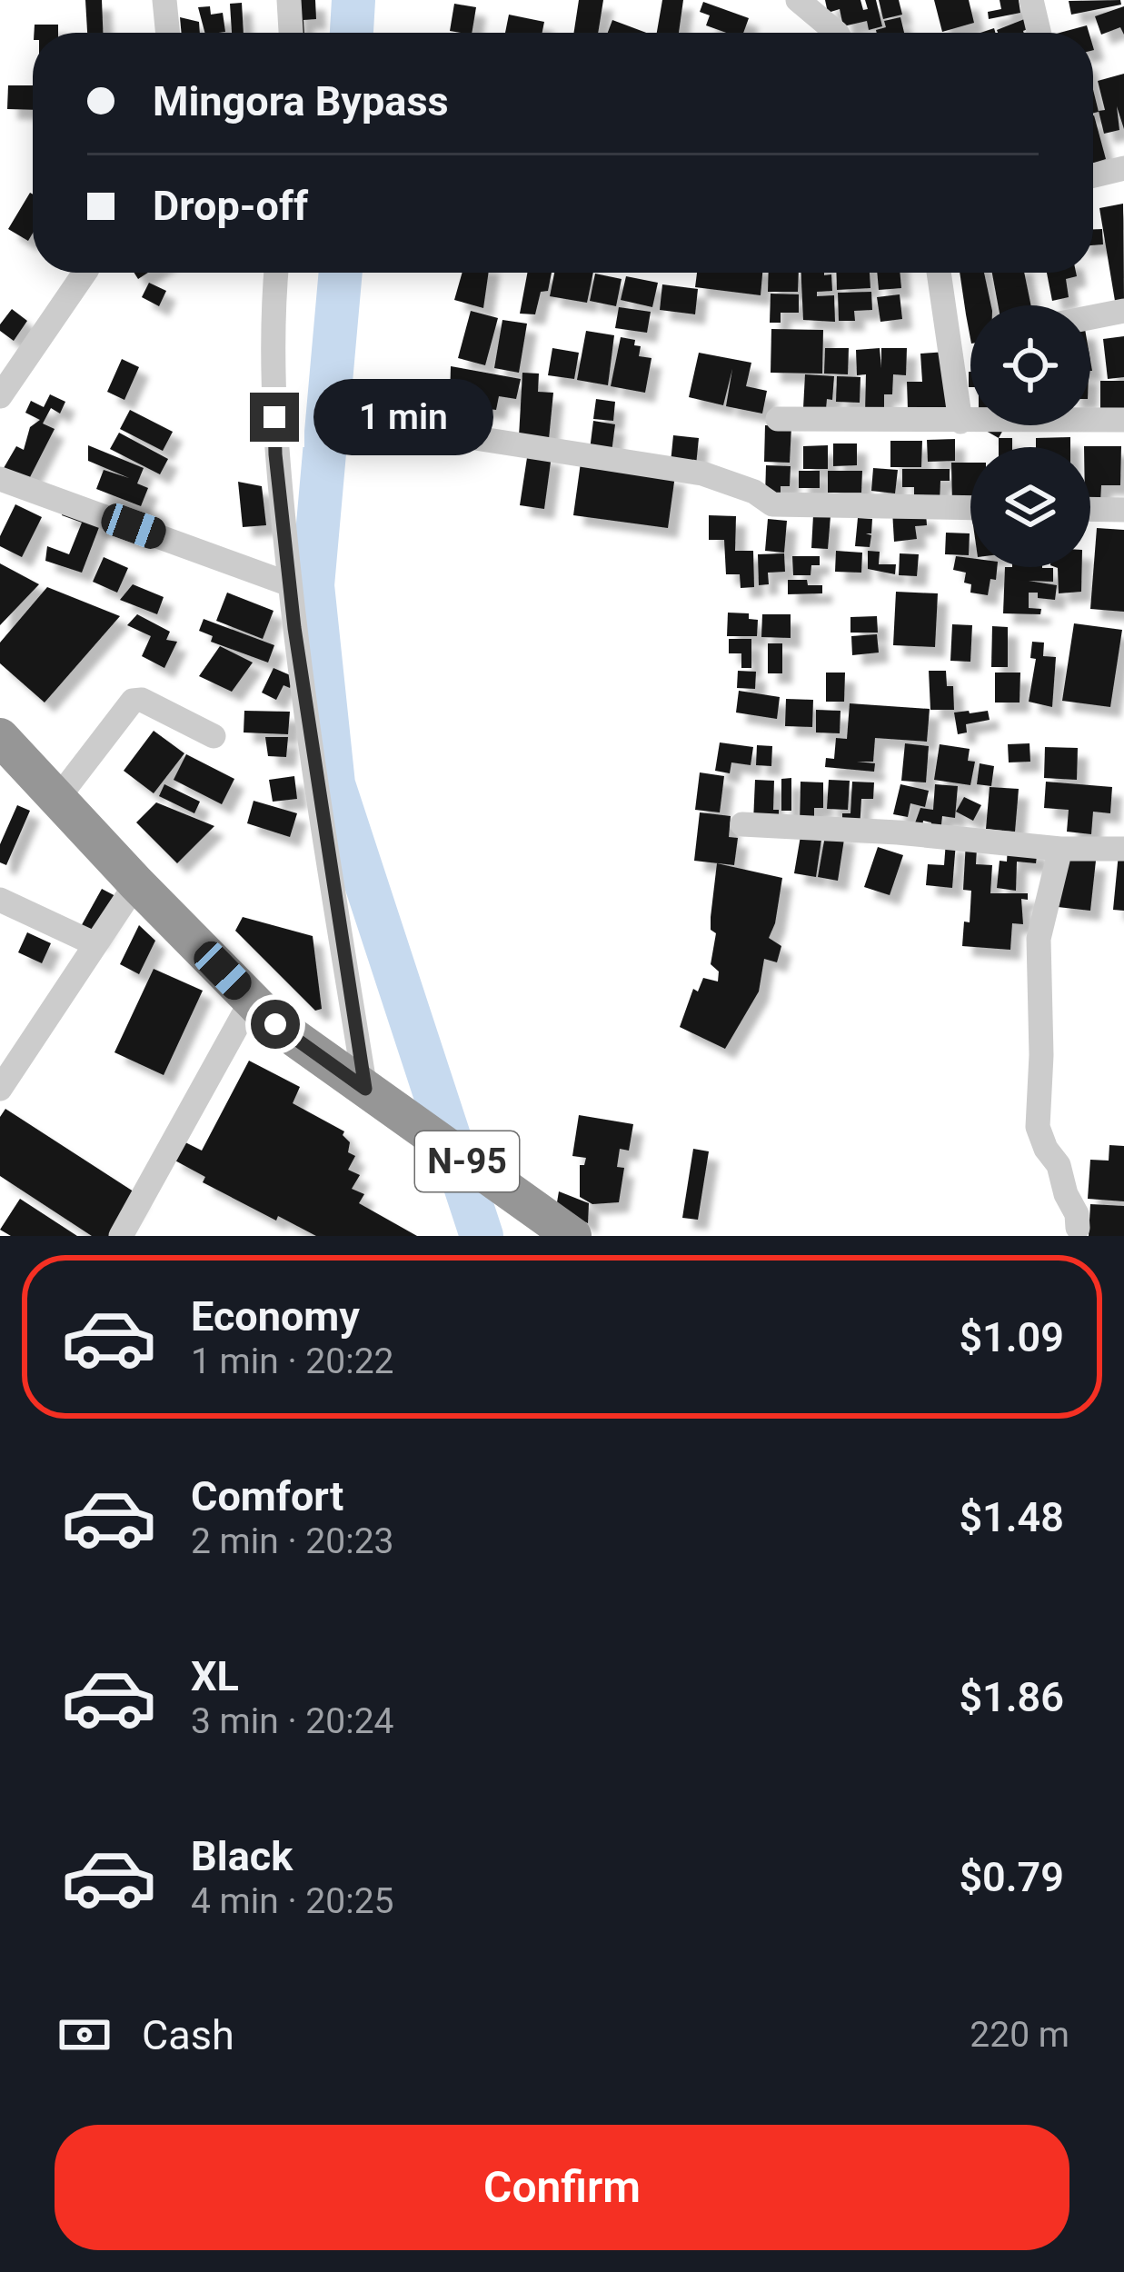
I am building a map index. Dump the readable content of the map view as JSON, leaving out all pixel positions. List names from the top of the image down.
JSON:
{
  "streets": {
    "highway": ["N-95"]
  },
  "page": {
    "banner": ["Mingora Bypass", "Drop-off"],
    "bubble": "1 min",
    "list": [
      {
        "name": "Economy",
        "note": "1 min · 20:22",
        "value": "$1.09"
      },
      {
        "name": "Comfort",
        "note": "2 min · 20:23",
        "value": "$1.48"
      },
      {
        "name": "XL",
        "note": "3 min · 20:24",
        "value": "$1.86"
      },
      {
        "name": "Black",
        "note": "4 min · 20:25",
        "value": "$0.79"
      }
    ],
    "pay": ["Cash", "220 m"],
    "buttons": "Confirm"
  }
}
